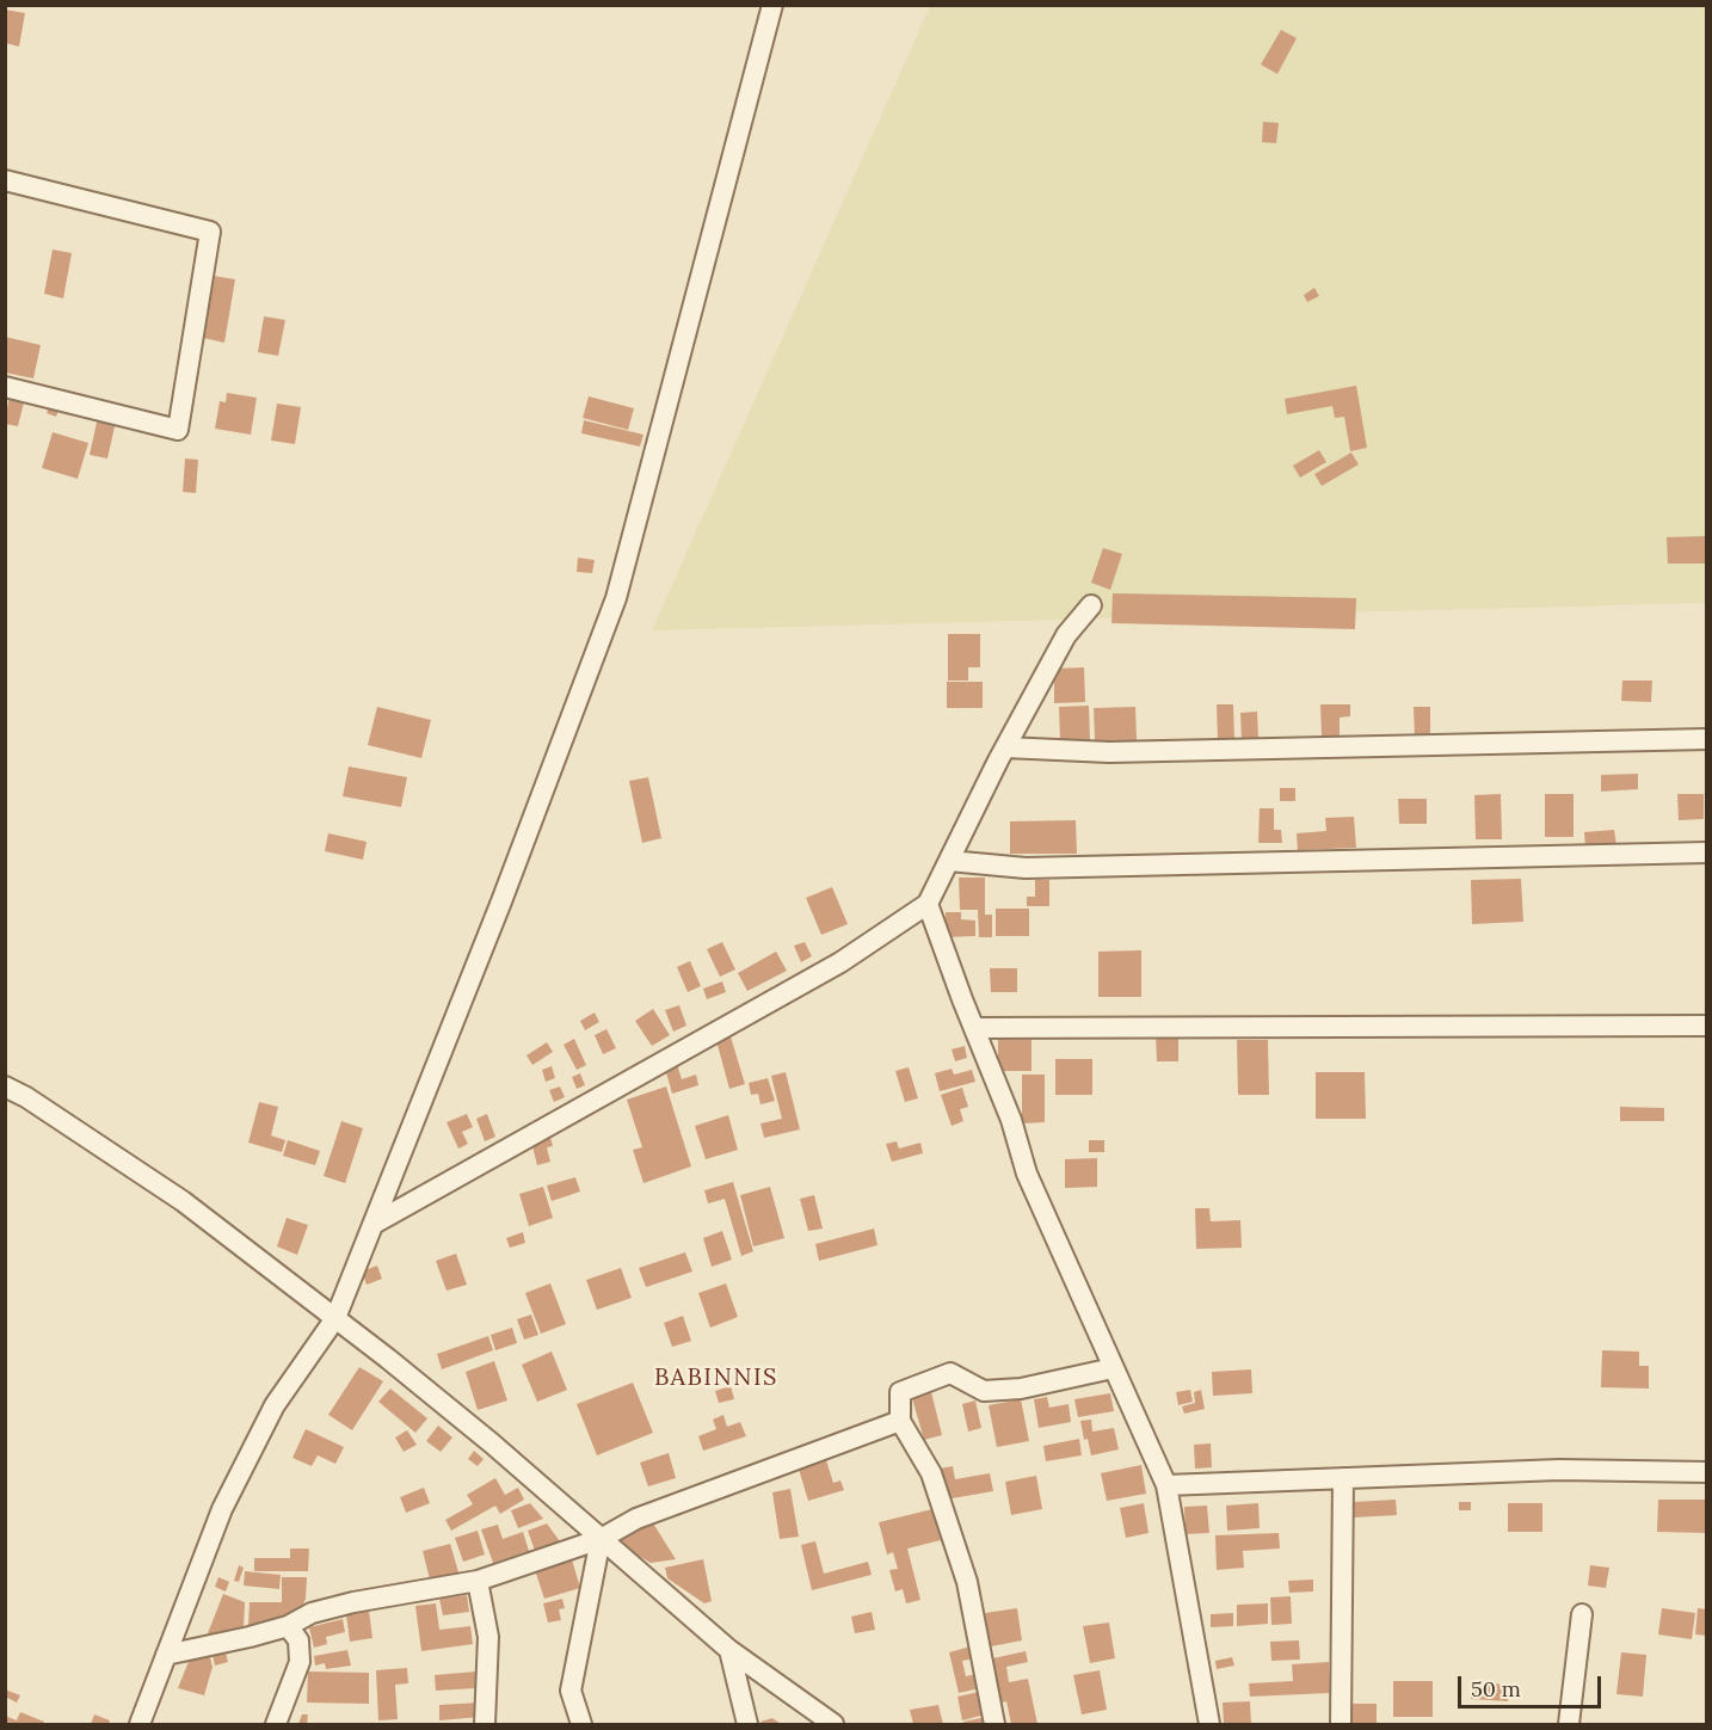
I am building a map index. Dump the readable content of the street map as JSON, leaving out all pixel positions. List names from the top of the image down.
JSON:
{
  "districts": ["BABINNIS"],
  "scale_bar": "50 m"
}
